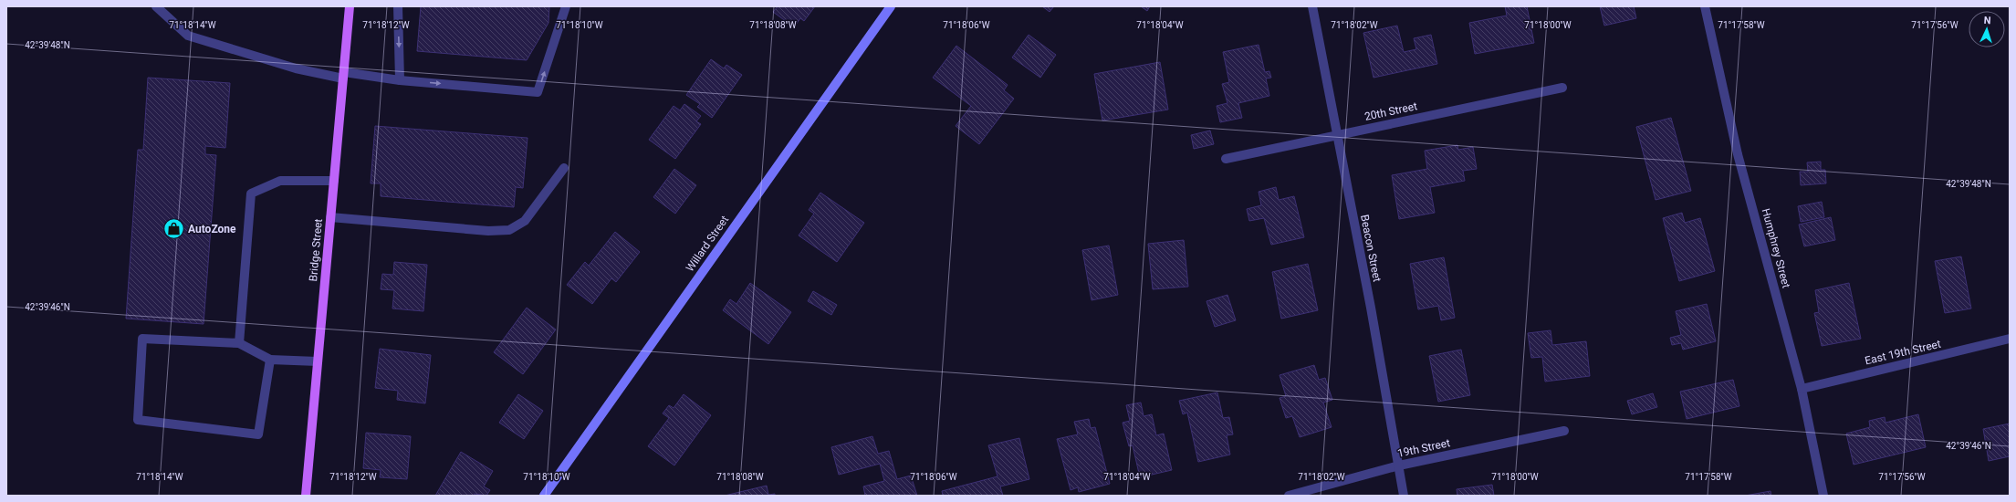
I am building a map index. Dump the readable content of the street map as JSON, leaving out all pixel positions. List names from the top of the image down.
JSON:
{
  "streets": {
    "main road": ["Willard Street", "Bridge Street"],
    "street": [
      "20th Street",
      "Beacon Street",
      "Humphrey Street",
      "East 19th Street",
      "19th Street"
    ]
  },
  "crossings": [
    ["20th Street", "Beacon Street"],
    ["Beacon Street", "19th Street"],
    ["Humphrey Street", "East 19th Street"]
  ],
  "places": {
    "shop": ["AutoZone"]
  },
  "north": "top",
  "coordinates": [
    "71°18'14\"W",
    "71°18'12\"W",
    "71°18'10\"W",
    "71°18'08\"W",
    "71°18'06\"W",
    "71°18'04\"W",
    "71°18'02\"W",
    "71°18'00\"W",
    "71°17'58\"W",
    "71°17'56\"W",
    "42°39'48\"N",
    "42°39'46\"N"
  ]
}
